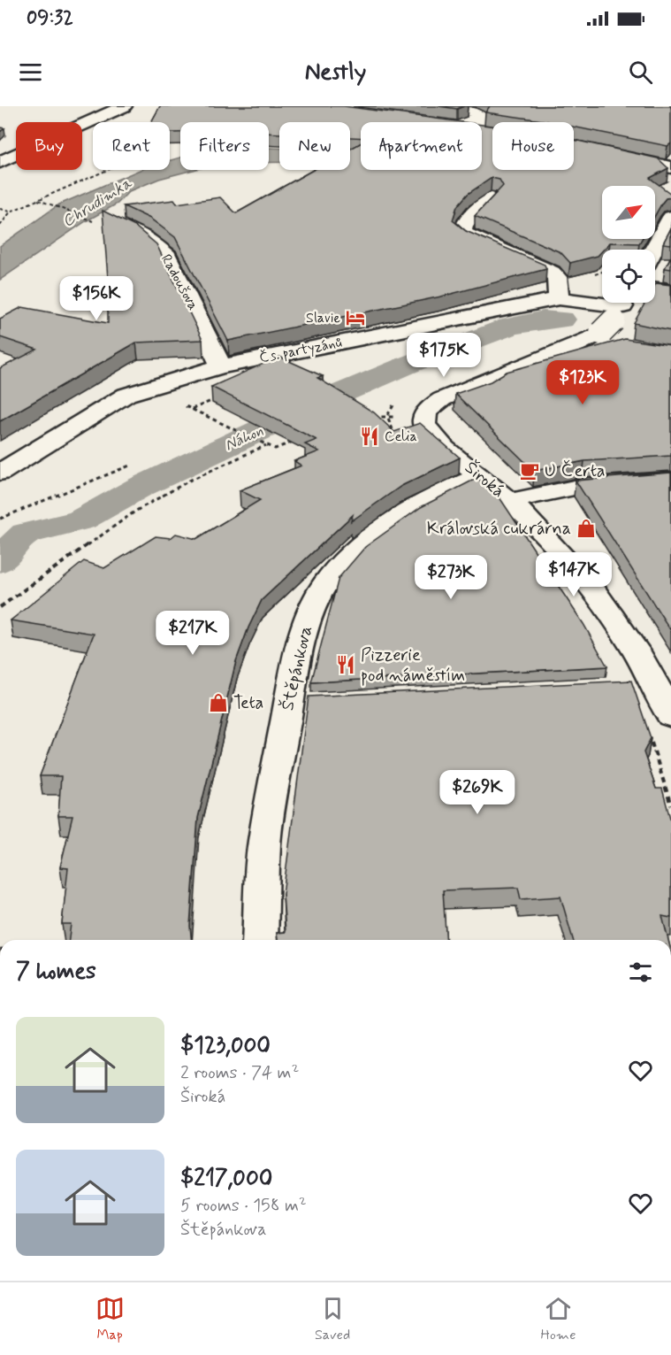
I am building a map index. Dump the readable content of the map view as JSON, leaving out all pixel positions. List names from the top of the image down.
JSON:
{
  "streets": {
    "street": [
      "Radoušova",
      "Čs. partyzánů",
      "Široká",
      "Štěpánkova"
    ]
  },
  "crossings": [
    ["Radoušova", "Čs. partyzánů"],
    ["Čs. partyzánů", "Široká"],
    ["Široká", "Štěpánkova"]
  ],
  "water": ["Chrudimka", "Náhon"],
  "places": {
    "hotel": ["Slavie"],
    "restaurant": ["Celia", "Pizzerie pod náměstím"],
    "cafe": ["U Čerta"],
    "shop": ["Královská cukrárna", "Teta"]
  },
  "north": "top right",
  "page": {
    "status": "09:32",
    "header": "Nestly",
    "chip": [
      "Buy",
      "Rent",
      "Filters",
      "New",
      "Apartment",
      "House"
    ],
    "price": [
      "$156K",
      "$175K",
      "$123K",
      "$147K",
      "$273K",
      "$217K",
      "$269K"
    ],
    "heading": "7 homes",
    "list": [
      {
        "name": "$123,000",
        "note": "2 rooms · 74 m² · Široká"
      },
      {
        "name": "$217,000",
        "note": "5 rooms · 158 m² · Štěpánkova"
      }
    ],
    "tabs": ["Map", "Saved", "Home"]
  }
}
